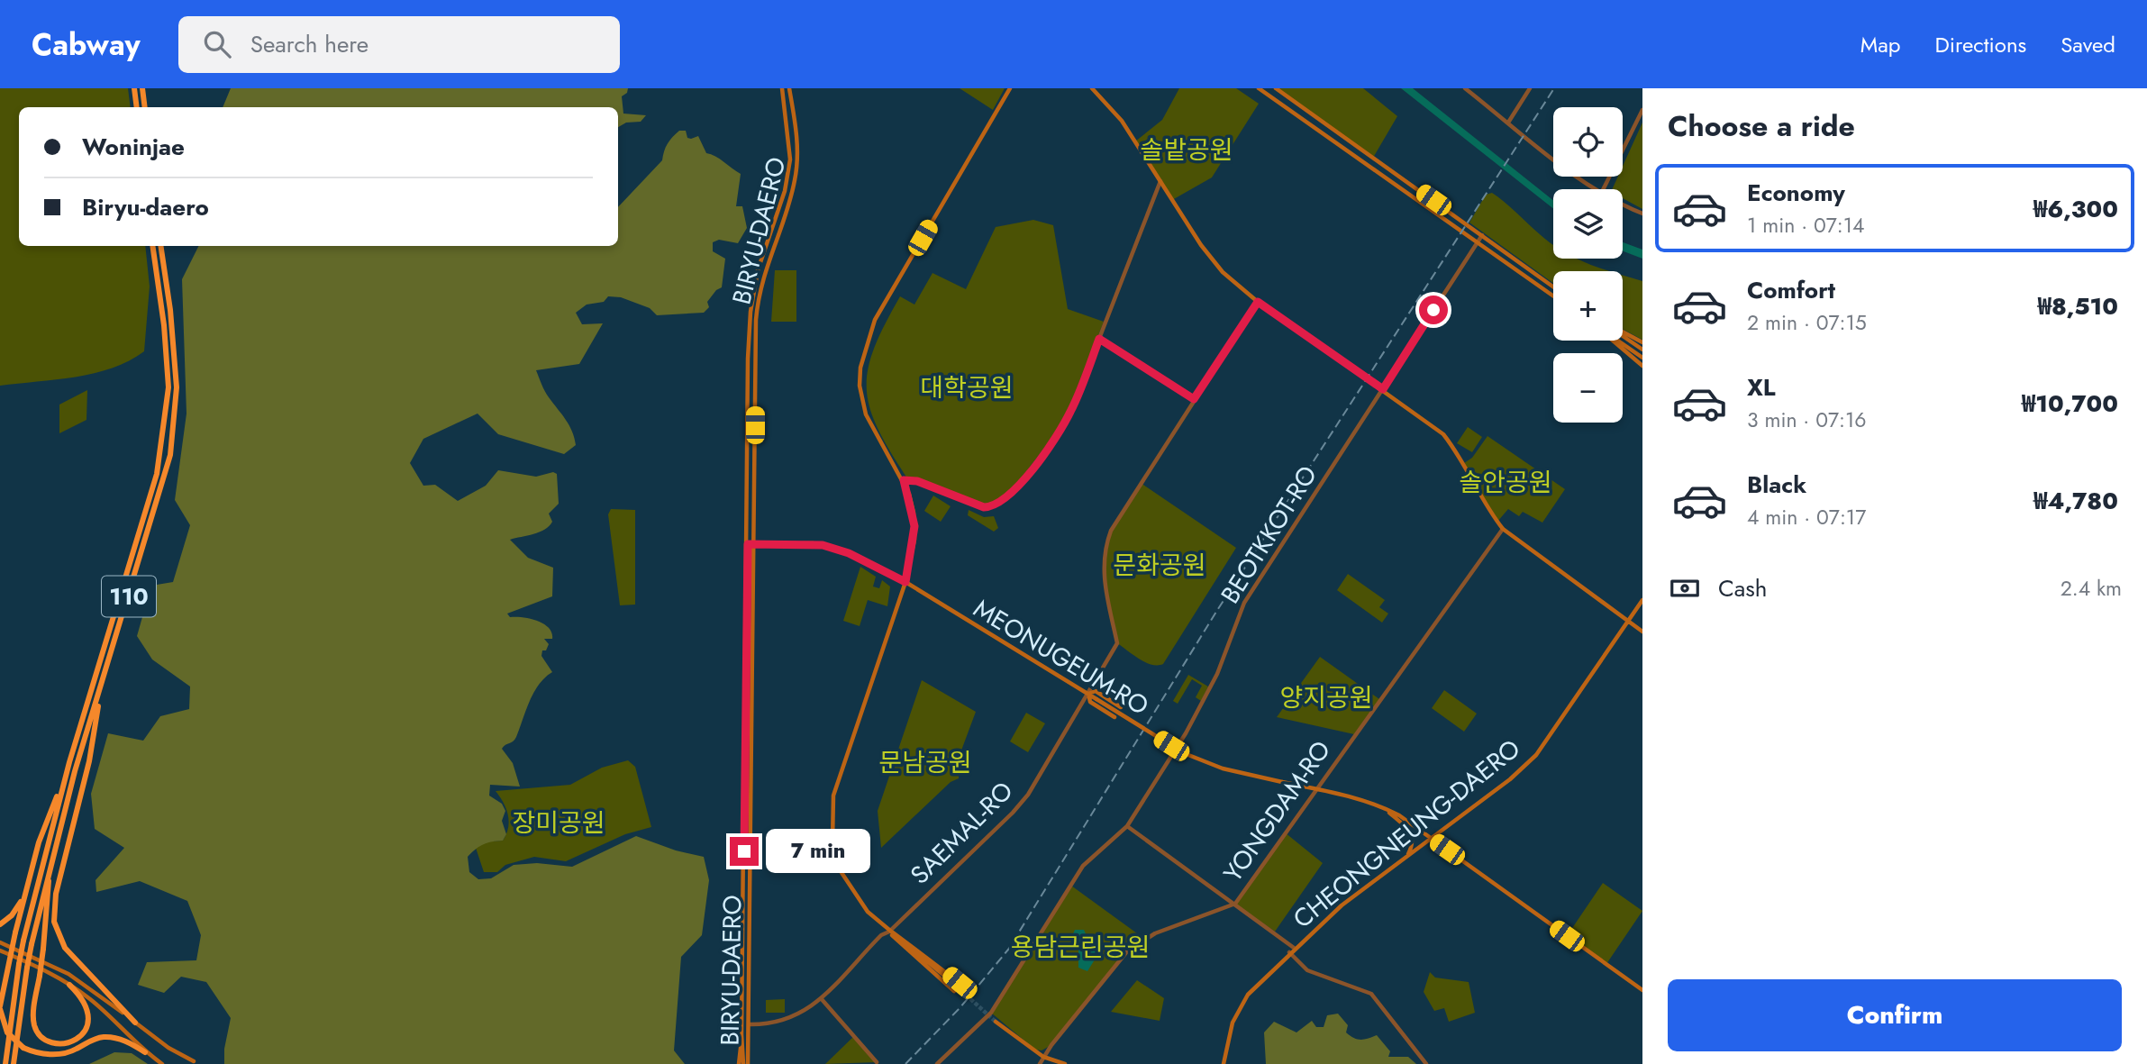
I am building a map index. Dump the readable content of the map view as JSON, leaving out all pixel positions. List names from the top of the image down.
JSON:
{
  "streets": {
    "highway": ["110"],
    "main road": ["BIRYU-DAERO", "MEONUGEUM-RO", "CHEONGNEUNG-DAERO"],
    "street": ["BEOTKKOT-RO", "YONGDAM-RO", "SAEMAL-RO"]
  },
  "crossings": [
    ["BIRYU-DAERO", "MEONUGEUM-RO"],
    ["BIRYU-DAERO", "SAEMAL-RO"],
    ["MEONUGEUM-RO", "YONGDAM-RO"],
    ["MEONUGEUM-RO", "SAEMAL-RO"],
    ["MEONUGEUM-RO", "CHEONGNEUNG-DAERO"]
  ],
  "parks": [
    "솔밭공원",
    "대학공원",
    "솔안공원",
    "문화공원",
    "양지공원",
    "문남공원",
    "장미공원",
    "용담근린공원"
  ],
  "page": {
    "header": "Cabway",
    "search": "Search here",
    "nav": ["Map", "Directions", "Saved"],
    "heading": "Choose a ride",
    "map_buttons": ["+", "−"],
    "banner": ["Woninjae", "Biryu-daero"],
    "list": [
      {
        "name": "Economy",
        "note": "1 min · 07:14",
        "value": "₩6,300"
      },
      {
        "name": "Comfort",
        "note": "2 min · 07:15",
        "value": "₩8,510"
      },
      {
        "name": "XL",
        "note": "3 min · 07:16",
        "value": "₩10,700"
      },
      {
        "name": "Black",
        "note": "4 min · 07:17",
        "value": "₩4,780"
      }
    ],
    "pay": ["Cash", "2.4 km"],
    "bubble": "7 min",
    "buttons": "Confirm"
  }
}
